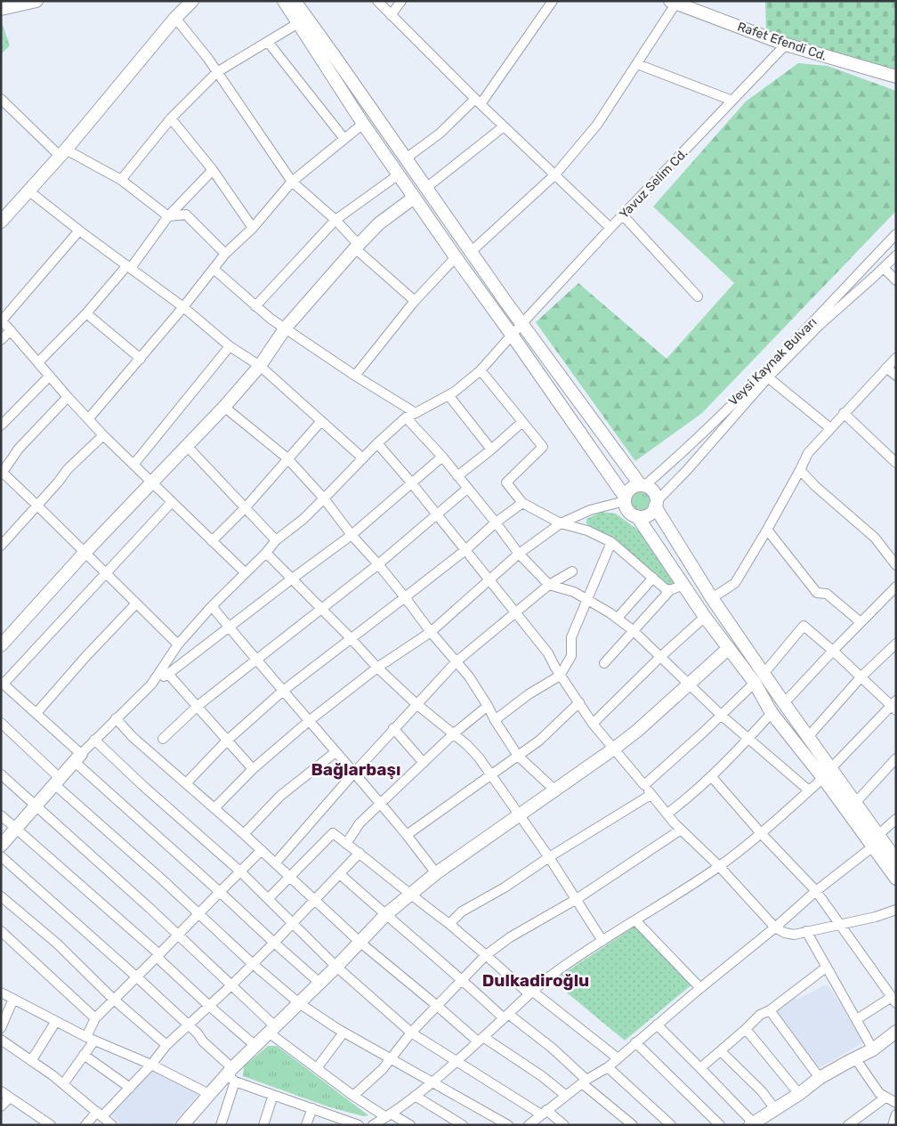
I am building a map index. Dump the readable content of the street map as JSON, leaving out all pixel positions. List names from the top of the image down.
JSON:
{
  "streets": {
    "main road": ["Rafet Efendi Cd."],
    "street": ["Yavuz Selim Cd.", "Veysi Kaynak Bulvarı"]
  },
  "crossings": [
    ["Rafet Efendi Cd.", "Yavuz Selim Cd."]
  ],
  "districts": ["Bağlarbaşı", "Dulkadiroğlu"]
}
